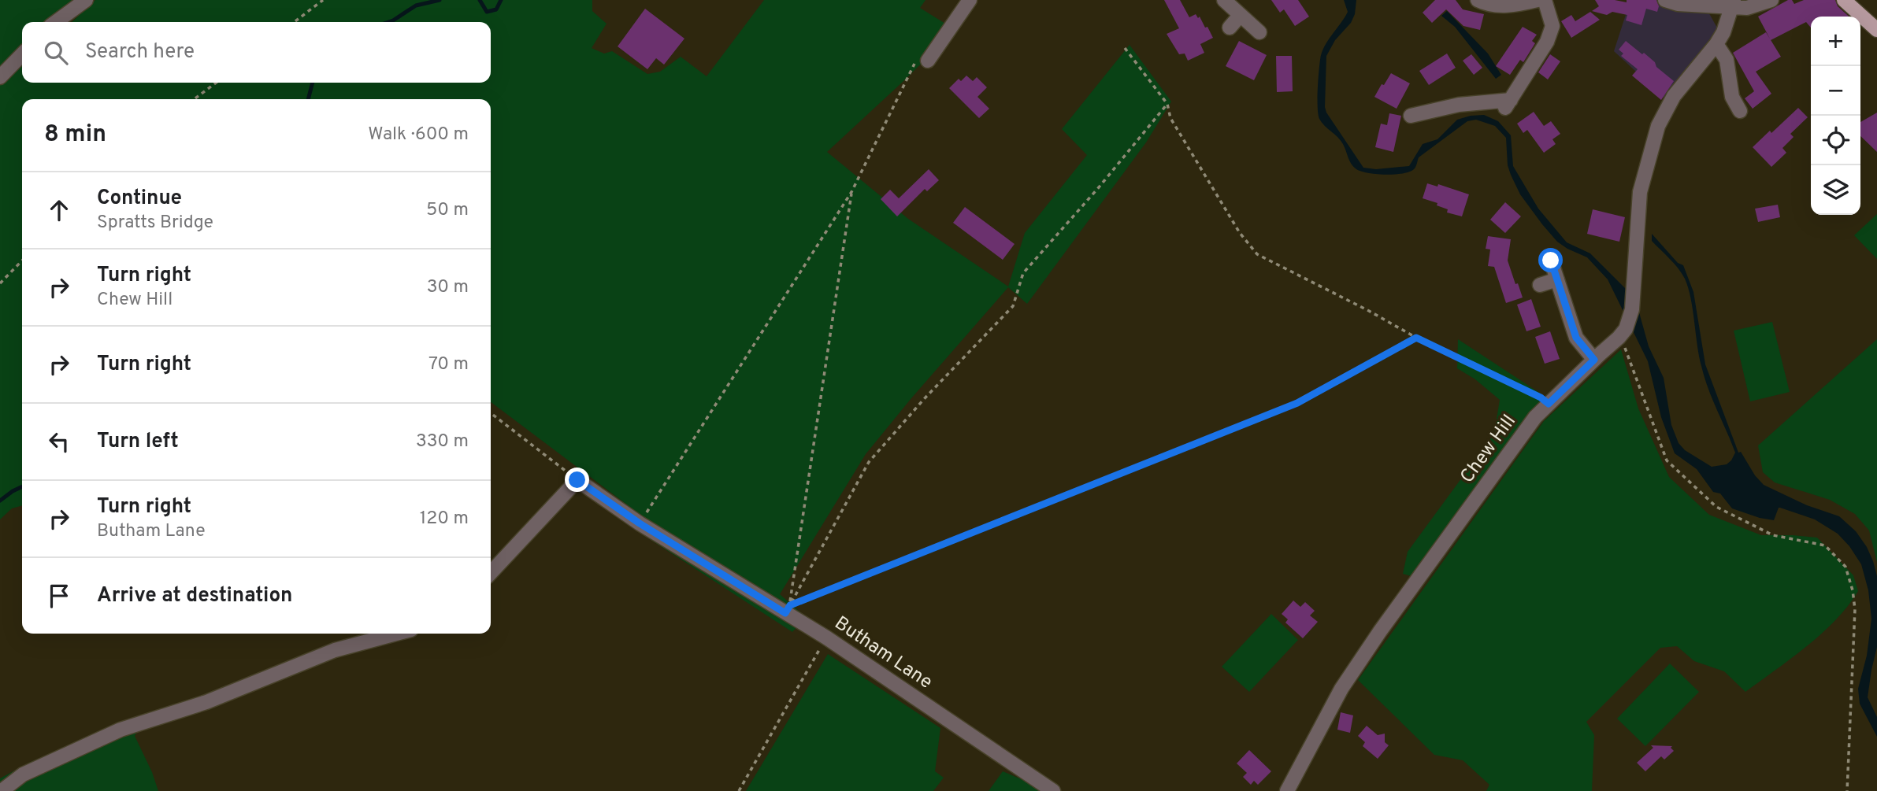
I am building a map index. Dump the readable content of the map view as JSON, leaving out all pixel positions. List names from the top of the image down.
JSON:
{
  "streets": {
    "street": ["Chew Hill", "Butham Lane"]
  },
  "page": {
    "map_buttons": ["+", "−"],
    "search": "Search here",
    "heading": ["8 min", "Walk · 600 m"],
    "list": [
      ["Continue", "Spratts Bridge", "50 m"],
      ["Turn right", "Chew Hill", "30 m"],
      ["Turn right", "70 m"],
      ["Turn left", "330 m"],
      ["Turn right", "Butham Lane", "120 m"],
      "Arrive at destination"
    ]
  }
}
